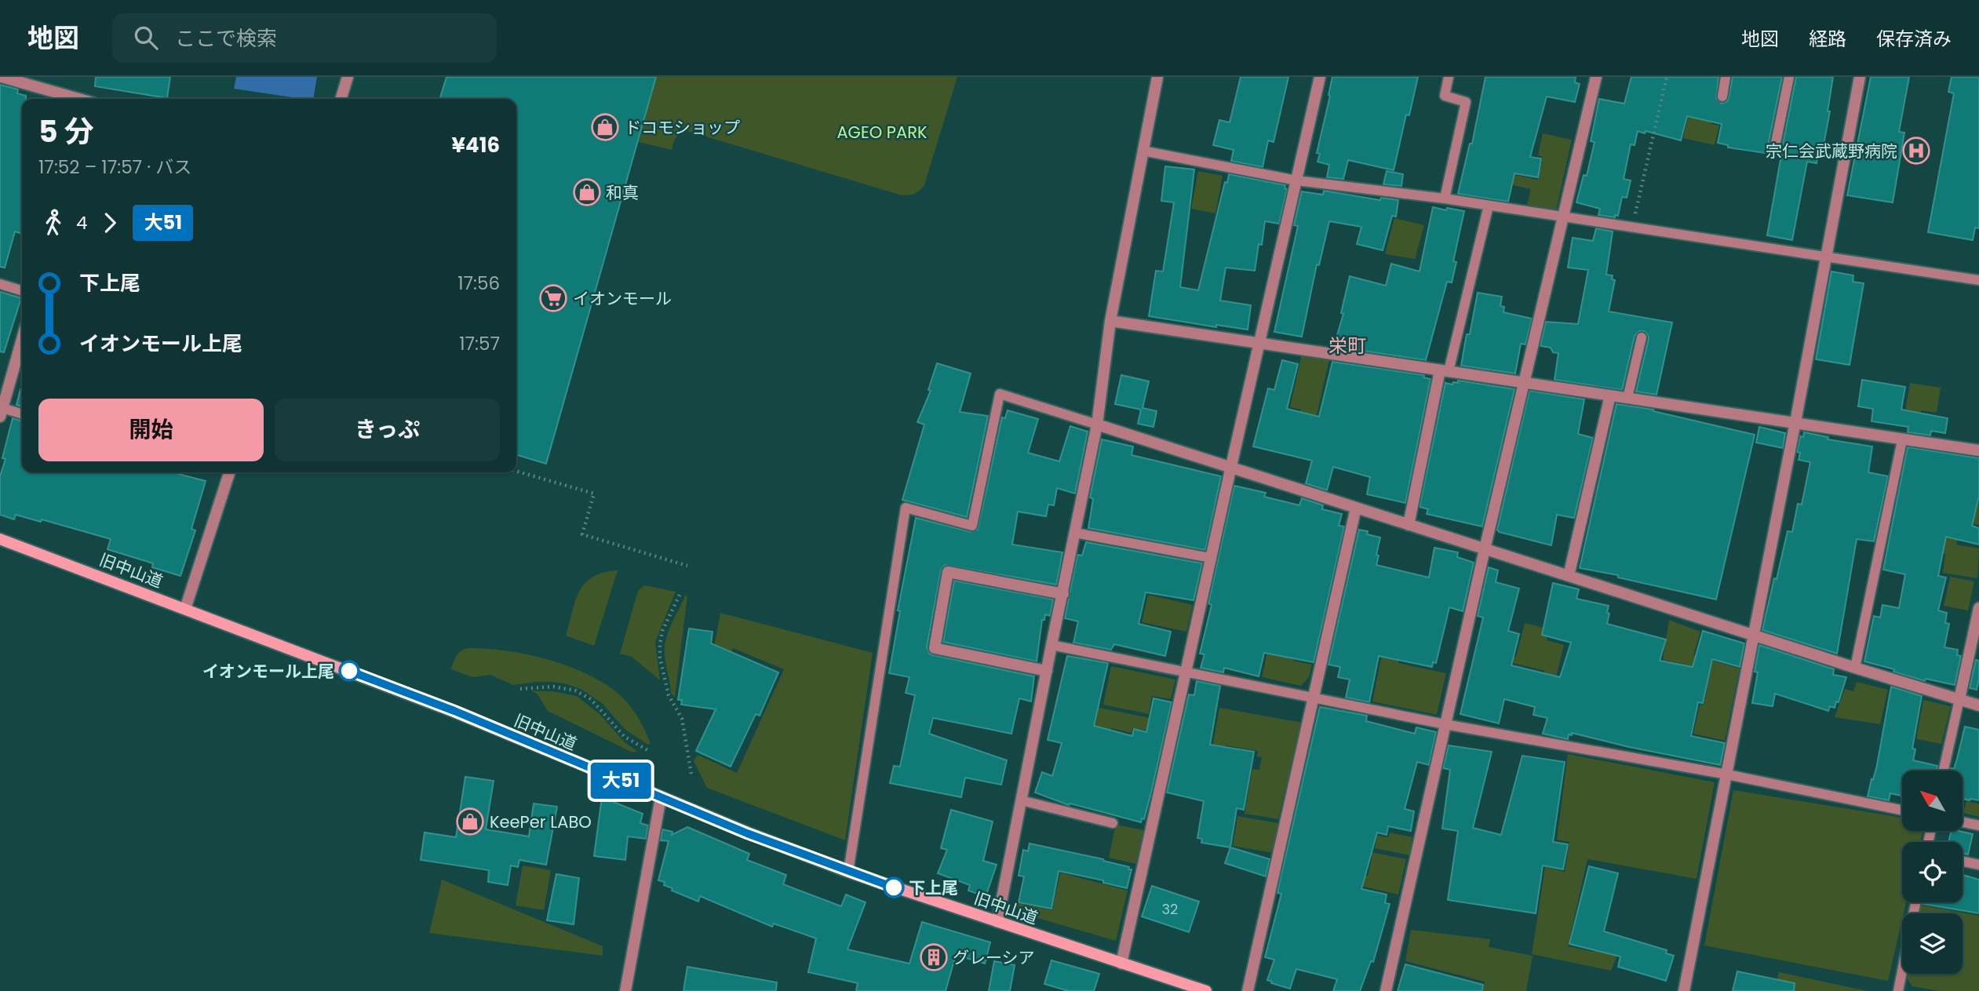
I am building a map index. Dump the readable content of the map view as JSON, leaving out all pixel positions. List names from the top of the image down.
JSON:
{
  "streets": {
    "main road": ["旧中山道"]
  },
  "districts": ["栄町"],
  "parks": ["AGEO PARK"],
  "places": {
    "shop": ["ドコモショップ", "和真", "KeePer LABO"],
    "hospital": ["宗仁会武蔵野病院"],
    "supermarket": ["イオンモール"],
    "other": ["イオンモール上尾", "下上尾"],
    "building": ["グレーシア"]
  },
  "lines": ["bus line 大51"],
  "house_numbers": ["32"],
  "north": "top left",
  "page": {
    "header": "地図",
    "search": "ここで検索",
    "nav": ["地図", "経路", "保存済み"],
    "on_map": "大51",
    "heading": ["5 分", "17:52 – 17:57 · バス", "¥416"],
    "legs": ["4", "大51"],
    "list": [
      {
        "name": "下上尾",
        "value": "17:56"
      },
      {
        "name": "イオンモール上尾",
        "value": "17:57"
      }
    ],
    "buttons": ["開始", "きっぷ"]
  }
}
